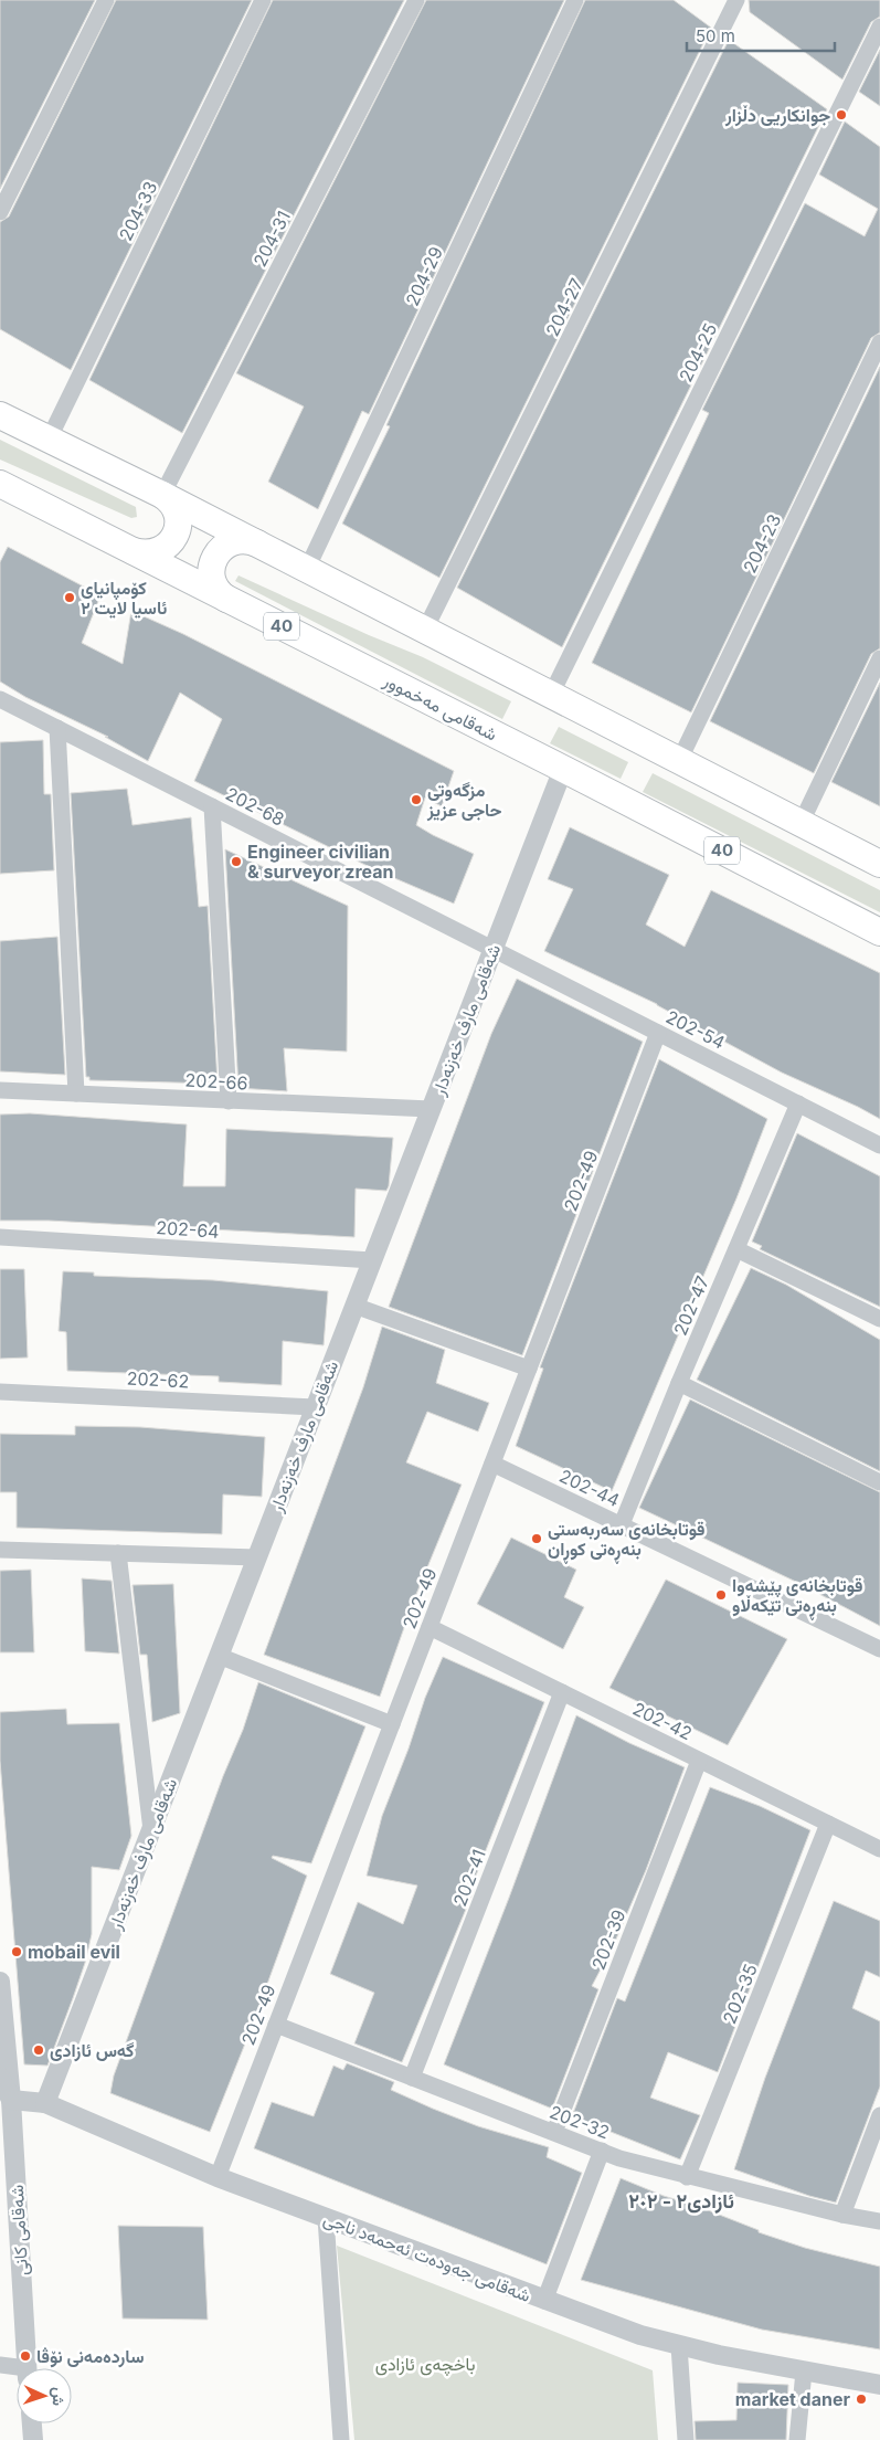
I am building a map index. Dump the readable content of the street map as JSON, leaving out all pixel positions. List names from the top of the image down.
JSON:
{
  "streets": {
    "highway": ["40", "شەقامی مەخموور"],
    "street": [
      "204-33",
      "204-31",
      "204-29",
      "204-27",
      "204-25",
      "204-23",
      "202-68",
      "شەقامی مارف خەزنەدار",
      "202-54",
      "202-66",
      "202-49",
      "202-64",
      "202-47",
      "202-62",
      "202-44",
      "202-42",
      "202-41",
      "202-39",
      "202-35",
      "202-32",
      "شەقامی کانی",
      "شەقامی جەودەت ئەحمەد ناجی"
    ]
  },
  "crossings": [
    ["شەقامی مەخموور", "شەقامی مارف خەزنەدار"],
    ["202-68", "شەقامی مارف خەزنەدار"],
    ["202-68", "202-54"],
    ["شەقامی مارف خەزنەدار", "202-54"],
    ["شەقامی مارف خەزنەدار", "202-66"],
    ["شەقامی مارف خەزنەدار", "202-64"],
    ["شەقامی مارف خەزنەدار", "202-62"],
    ["شەقامی مارف خەزنەدار", "شەقامی جەودەت ئەحمەد ناجی"],
    ["202-54", "202-49"],
    ["202-54", "202-47"],
    ["202-49", "202-44"],
    ["202-49", "202-42"],
    ["202-49", "202-32"],
    ["202-49", "شەقامی جەودەت ئەحمەد ناجی"],
    ["202-47", "202-44"],
    ["202-42", "202-41"],
    ["202-42", "202-39"],
    ["202-42", "202-35"],
    ["202-41", "202-32"],
    ["202-39", "202-32"],
    ["202-35", "202-32"],
    ["شەقامی کانی", "شەقامی جەودەت ئەحمەد ناجی"]
  ],
  "districts": ["ئازادی٢ - ٢٠٢"],
  "parks": ["باخچەی ئازادی"],
  "places": [
    "جوانکاریی دڵزار",
    "کۆمپانیای ئاسیا لایت ٢",
    "مزگەوتی حاجی عزیز",
    "Engineer civilian & surveyor zrean",
    "قوتابخانەی سەربەستی بنەڕەتی کوڕان",
    "قوتابخانەی پێشەوا بنەڕەتی تێکەڵاو",
    "mobail evil",
    "گەس ئازادی",
    "ساردەمەنی نۆڤا",
    "market daner"
  ],
  "scale_bar": "50 m",
  "north": "right"
}
